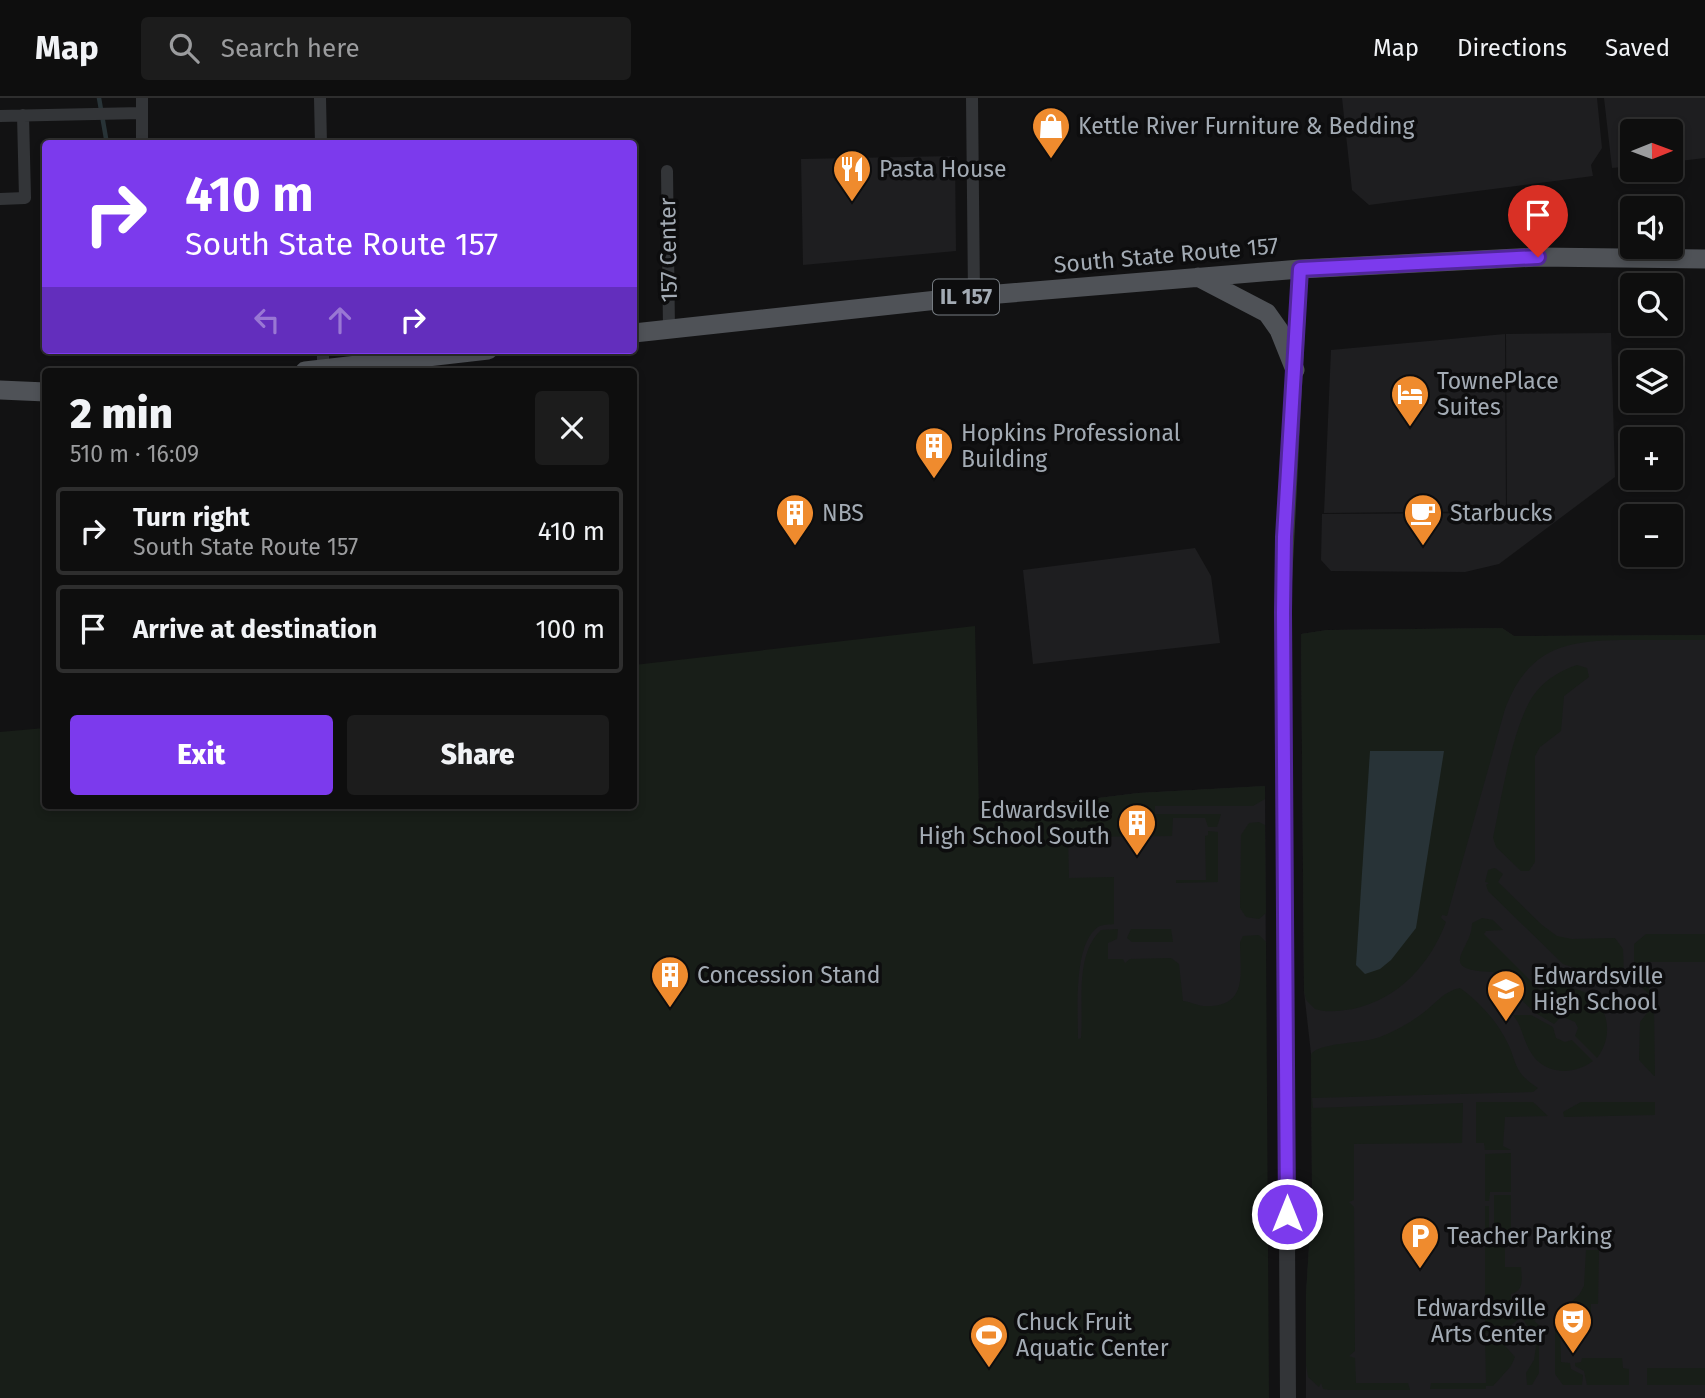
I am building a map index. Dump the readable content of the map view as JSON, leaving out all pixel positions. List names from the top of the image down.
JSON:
{
  "streets": {
    "main road": ["South State Route 157", "IL 157"],
    "street": ["157 Center"]
  },
  "crossings": [
    ["157 Center", "South State Route 157"]
  ],
  "places": {
    "shop": ["Kettle River Furniture & Bedding"],
    "restaurant": ["Pasta House"],
    "hotel": ["TownePlace Suites"],
    "building": [
      "Hopkins Professional Building",
      "NBS",
      "Edwardsville High School South",
      "Concession Stand"
    ],
    "cafe": ["Starbucks"],
    "school or university": ["Edwardsville High School"],
    "parking": ["Teacher Parking"],
    "theatre": ["Edwardsville Arts Center"],
    "sports": ["Chuck Fruit Aquatic Center"]
  },
  "north": "right",
  "page": {
    "header": "Map",
    "search": "Search here",
    "nav": ["Map", "Directions", "Saved"],
    "map_buttons": ["+", "−"],
    "turn": ["410 m", "South State Route 157"],
    "heading": ["2 min", "510 m · 16:09"],
    "list": [
      {
        "name": "Turn right",
        "note": "South State Route 157",
        "value": "410 m"
      },
      {
        "name": "Arrive at destination",
        "value": "100 m"
      }
    ],
    "buttons": ["Exit", "Share"]
  }
}
